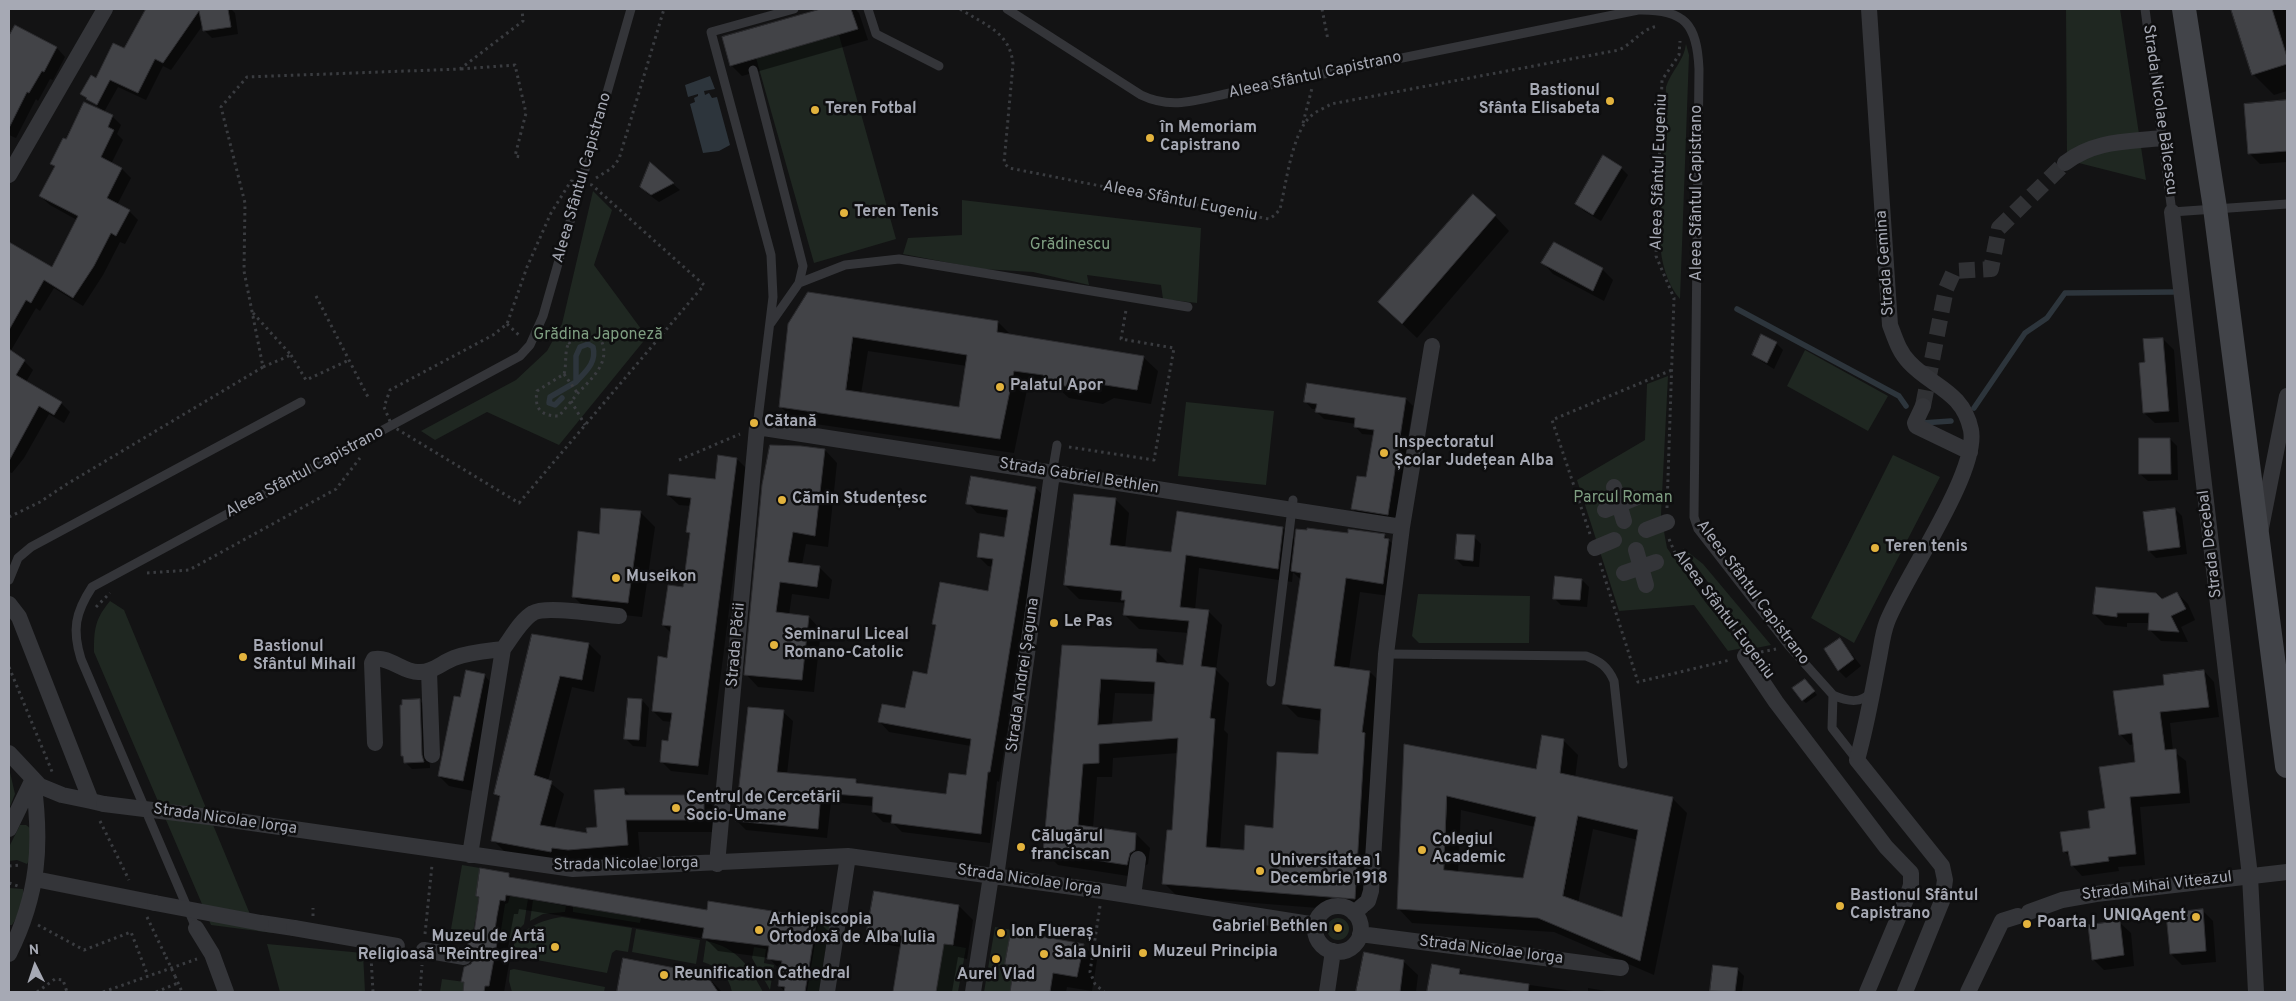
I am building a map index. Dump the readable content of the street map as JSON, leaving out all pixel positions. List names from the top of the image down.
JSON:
{
  "streets": {
    "street": [
      "Strada Gemina",
      "Strada Gabriel Bethlen",
      "Strada Decebal",
      "Strada Păcii",
      "Strada Andrei Șaguna",
      "Strada Nicolae Iorga",
      "Strada Mihai Viteazul"
    ],
    "lane": ["Aleea Sfântul Capistrano", "Strada Nicolae Bălcescu"],
    "path": ["Aleea Sfântul Eugeniu"]
  },
  "crossings": [
    ["Strada Nicolae Bălcescu", "Strada Decebal"],
    ["Strada Gabriel Bethlen", "Strada Păcii"],
    ["Strada Gabriel Bethlen", "Strada Andrei Șaguna"],
    ["Strada Decebal", "Strada Mihai Viteazul"],
    ["Strada Păcii", "Strada Nicolae Iorga"],
    ["Strada Andrei Șaguna", "Strada Nicolae Iorga"]
  ],
  "parks": ["Grădinescu", "Grădina Japoneză", "Parcul Roman"],
  "places": [
    "Bastionul Sfânta Elisabeta",
    "Teren Fotbal",
    "în Memoriam Capistrano",
    "Teren Tenis",
    "Palatul Apor",
    "Cătană",
    "Inspectoratul Școlar Județean Alba",
    "Cămin Studențesc",
    "Teren tenis",
    "Museikon",
    "Le Pas",
    "Seminarul Liceal Romano-Catolic",
    "Bastionul Sfântul Mihail",
    "Centrul de Cercetării Socio-Umane",
    "Călugărul franciscan",
    "Colegiul Academic",
    "Universitatea 1 Decembrie 1918",
    "Bastionul Sfântul Capistrano",
    "UNIQAgent",
    "Poarta I",
    "Gabriel Bethlen",
    "Arhiepiscopia Ortodoxă de Alba Iulia",
    "Ion Flueraș",
    "Muzeul de Artă Religioasă \"Reîntregirea\"",
    "Muzeul Principia",
    "Sala Unirii",
    "Aurel Vlad",
    "Reunification Cathedral"
  ],
  "north": "top"
}
